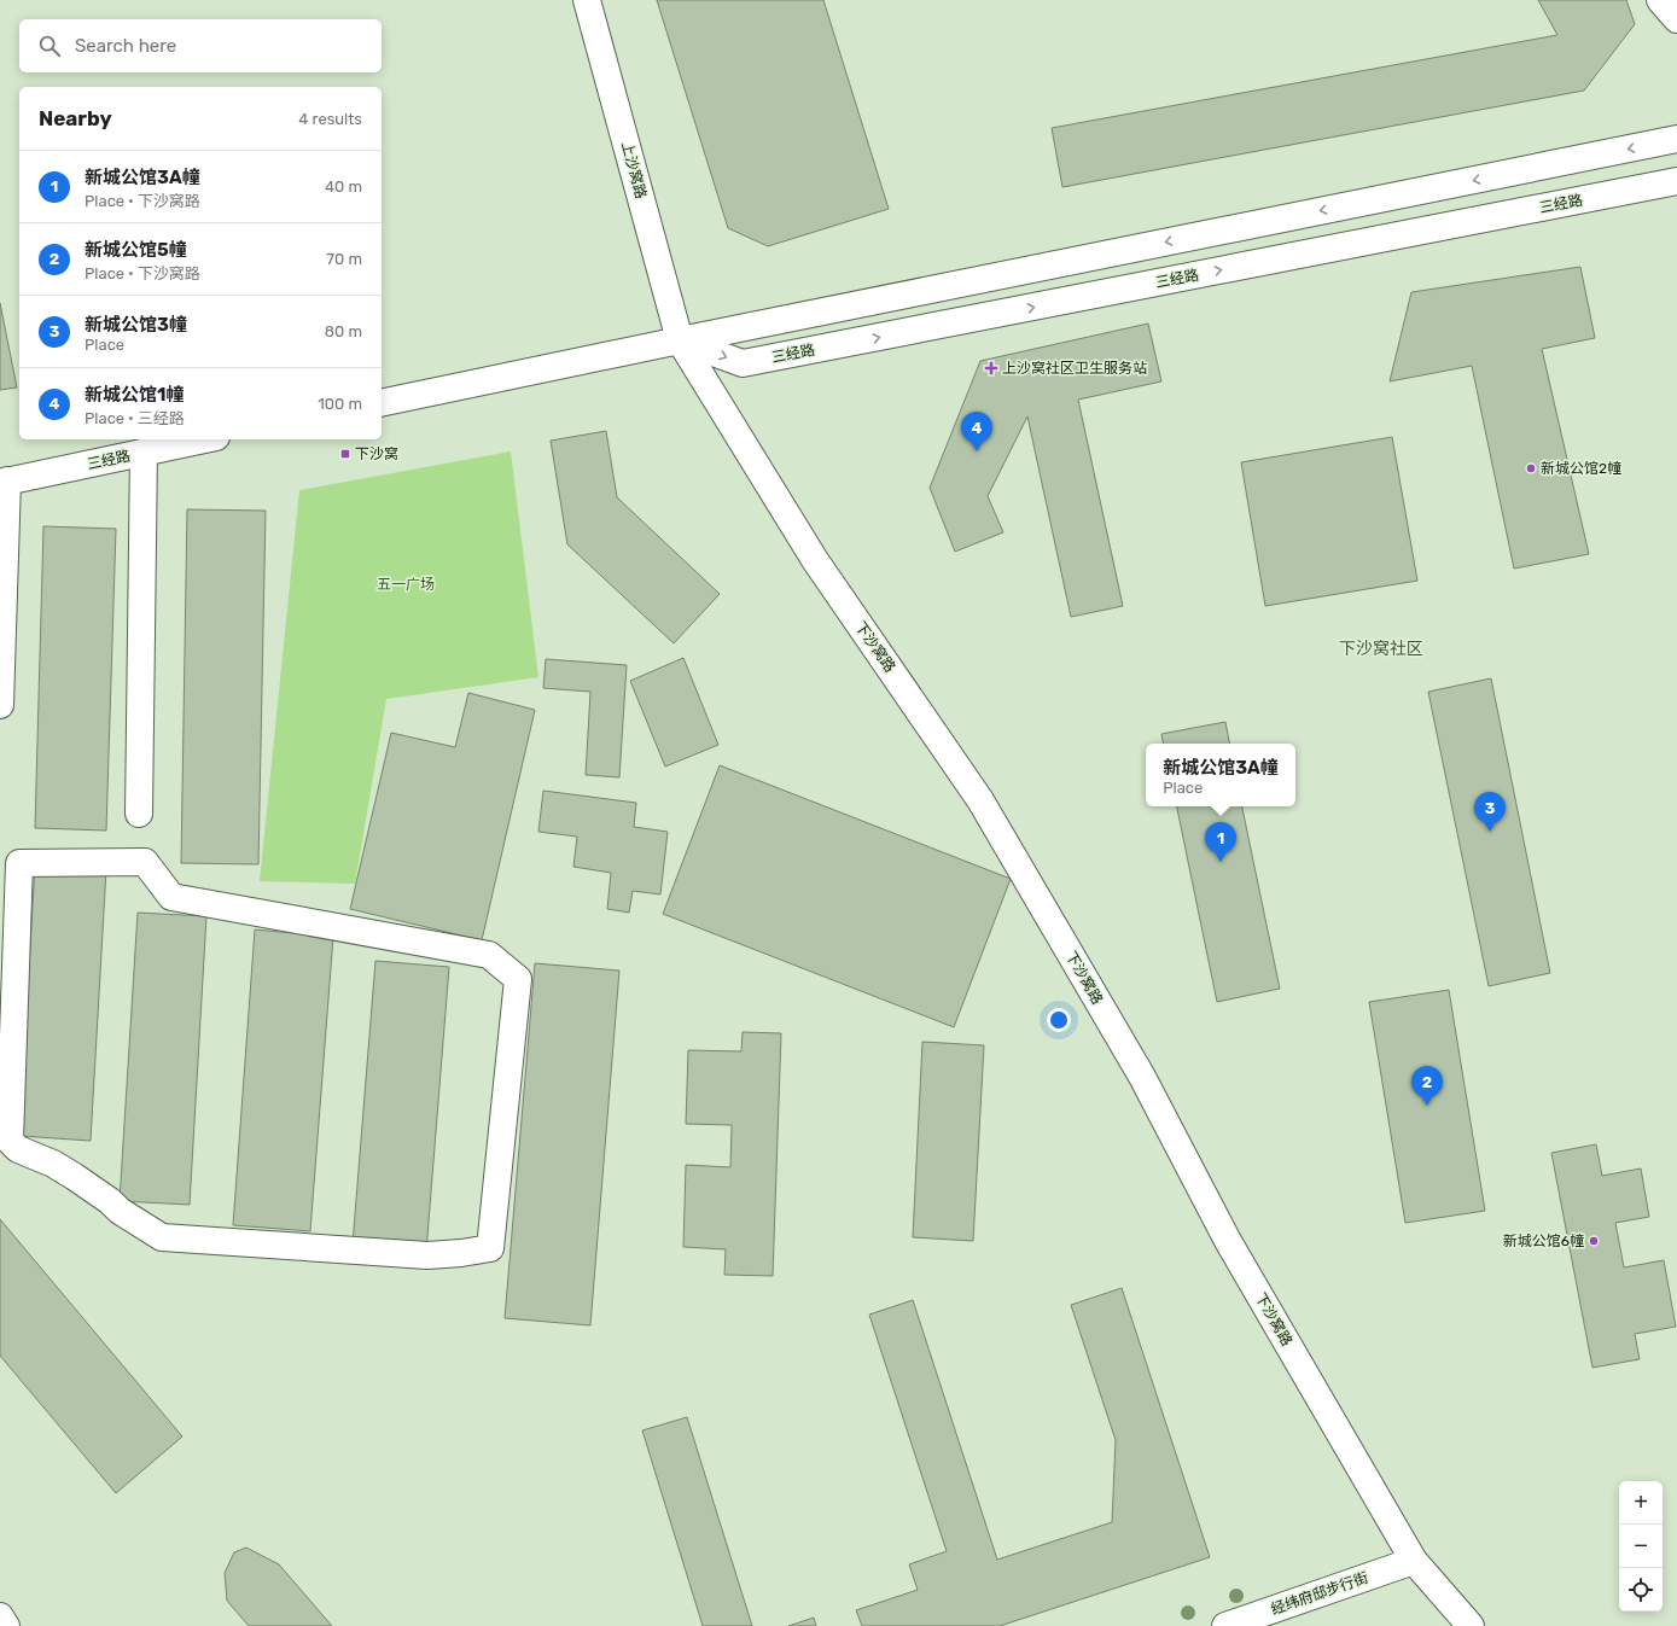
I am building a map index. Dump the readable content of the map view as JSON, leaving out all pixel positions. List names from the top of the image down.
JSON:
{
  "streets": {
    "main road": [
      "上沙窝路",
      "三经路",
      "下沙窝路",
      "经纬府邸步行街"
    ]
  },
  "crossings": [
    ["上沙窝路", "三经路"],
    ["上沙窝路", "下沙窝路"],
    ["三经路", "下沙窝路"],
    ["下沙窝路", "经纬府邸步行街"]
  ],
  "districts": ["下沙窝社区"],
  "parks": ["五一广场"],
  "places": {
    "health": ["上沙窝社区卫生服务站"],
    "transit": ["下沙窝"],
    "other": ["新城公馆2幢", "新城公馆6幢"]
  },
  "page": {
    "search": "Search here",
    "heading": ["Nearby", "4 results"],
    "list": [
      {
        "mark": "1",
        "name": "新城公馆3A幢",
        "note": "Place · 下沙窝路",
        "value": "40 m"
      },
      {
        "mark": "2",
        "name": "新城公馆5幢",
        "note": "Place · 下沙窝路",
        "value": "70 m"
      },
      {
        "mark": "3",
        "name": "新城公馆3幢",
        "note": "Place",
        "value": "80 m"
      },
      {
        "mark": "4",
        "name": "新城公馆1幢",
        "note": "Place · 三经路",
        "value": "100 m"
      }
    ],
    "pins": [
      "4",
      "3",
      "1",
      "2"
    ],
    "popup": ["新城公馆3A幢", "Place"],
    "map_buttons": ["+", "−"]
  }
}
